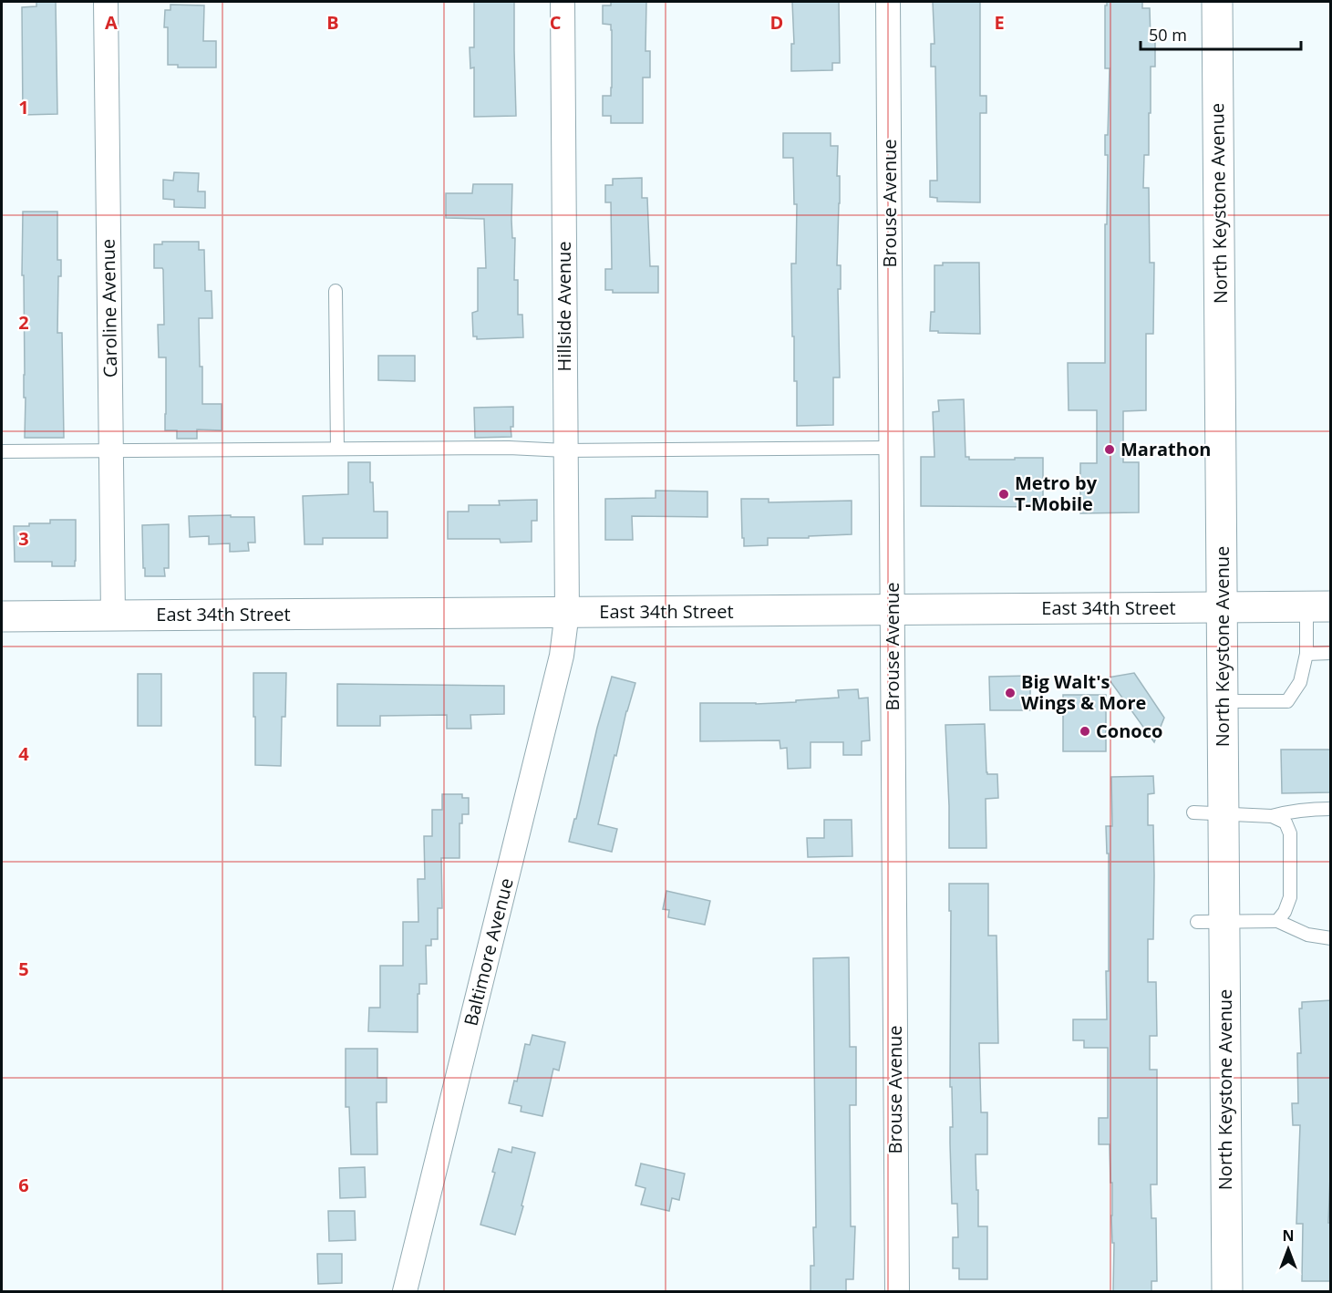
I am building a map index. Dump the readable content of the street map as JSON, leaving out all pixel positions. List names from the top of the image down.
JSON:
{
  "streets": {
    "main road": ["North Keystone Avenue", "East 34th Street"],
    "street": [
      "Brouse Avenue",
      "Hillside Avenue",
      "Caroline Avenue",
      "Baltimore Avenue"
    ]
  },
  "crossings": [
    ["Brouse Avenue", "East 34th Street"],
    ["North Keystone Avenue", "East 34th Street"],
    ["Hillside Avenue", "East 34th Street"],
    ["Hillside Avenue", "Baltimore Avenue"],
    ["Caroline Avenue", "East 34th Street"],
    ["East 34th Street", "Baltimore Avenue"]
  ],
  "places": [
    "Marathon",
    "Metro by T-Mobile",
    "Big Walt's Wings & More",
    "Conoco"
  ],
  "scale_bar": "50 m",
  "north": "top",
  "grid": {
    "columns": [
      "A",
      "B",
      "C",
      "D",
      "E"
    ],
    "rows": [
      "1",
      "2",
      "3",
      "4",
      "5",
      "6"
    ]
  }
}
